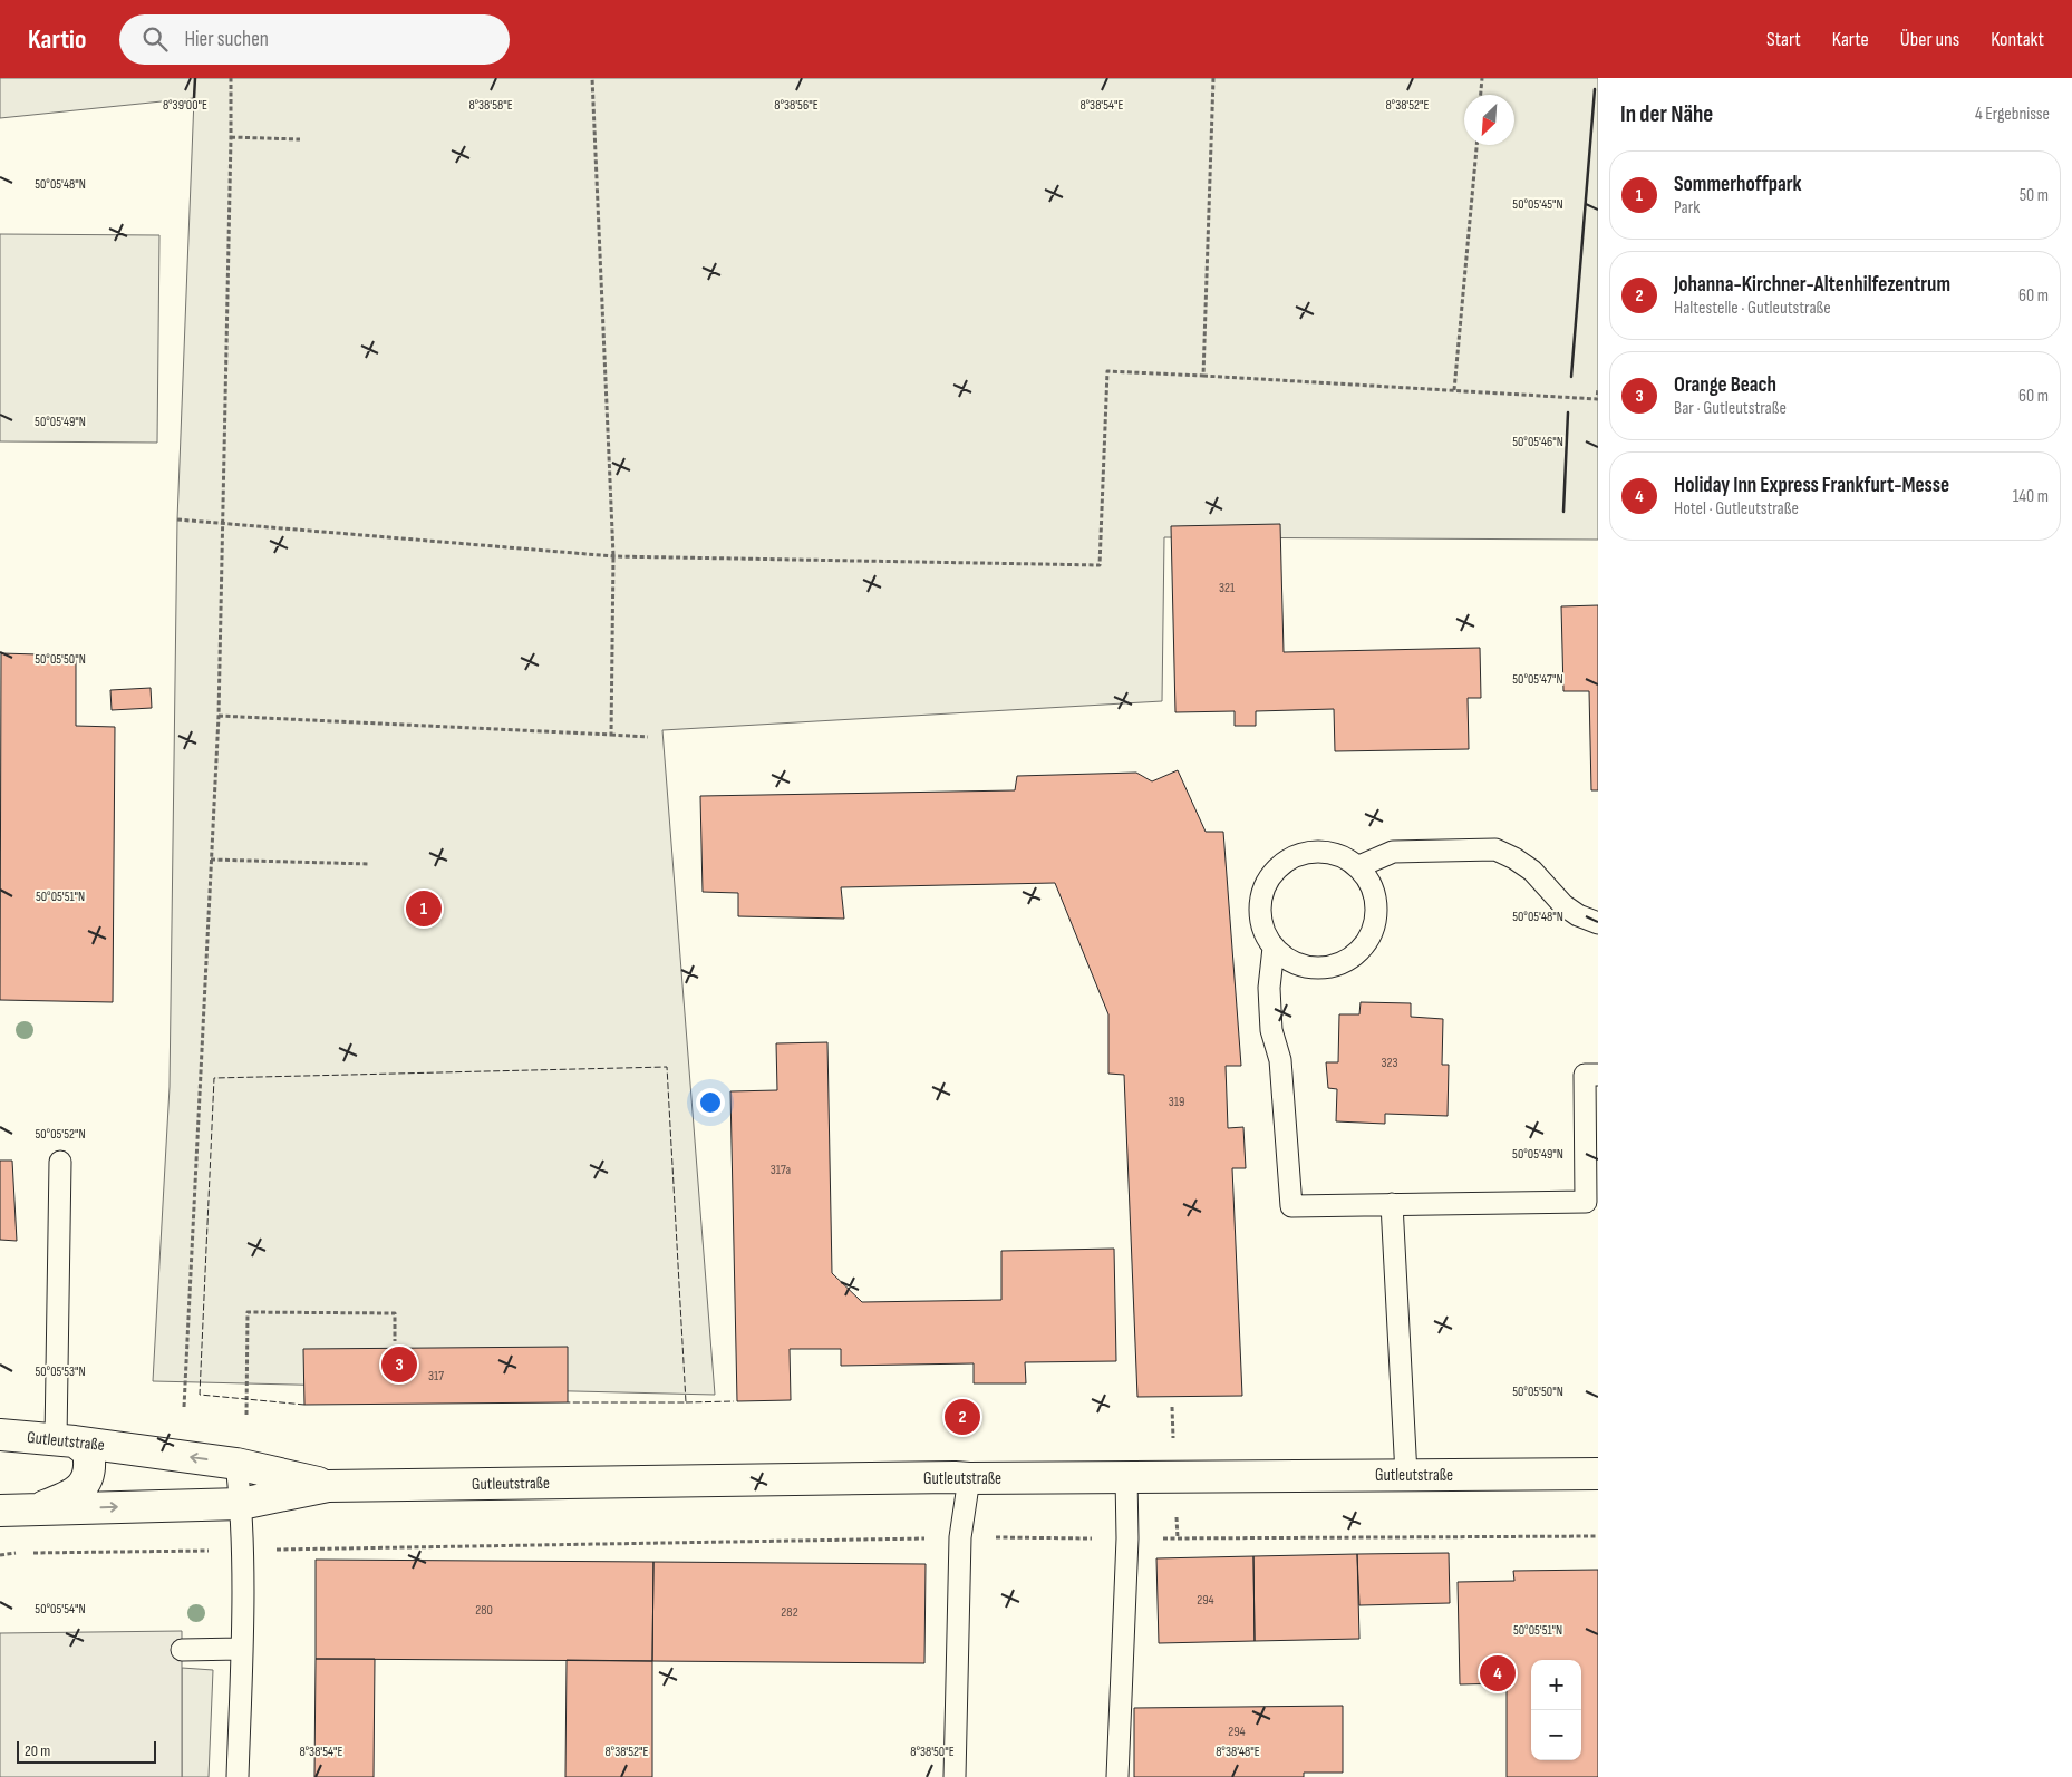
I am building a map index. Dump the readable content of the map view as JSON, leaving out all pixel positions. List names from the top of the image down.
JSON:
{
  "streets": {
    "main road": ["Gutleutstraße"]
  },
  "house_numbers": [
    "321",
    "323",
    "319",
    "317a",
    "317",
    "294",
    "280",
    "282",
    "294"
  ],
  "scale_bar": "20 m",
  "north": "bottom left",
  "page": {
    "header": "Kartio",
    "search": "Hier suchen",
    "nav": [
      "Start",
      "Karte",
      "Über uns",
      "Kontakt"
    ],
    "heading": ["In der Nähe", "4 Ergebnisse"],
    "list": [
      {
        "mark": "1",
        "name": "Sommerhoffpark",
        "note": "Park",
        "value": "50 m"
      },
      {
        "mark": "2",
        "name": "Johanna-Kirchner-Altenhilfezentrum",
        "note": "Haltestelle · Gutleutstraße",
        "value": "60 m"
      },
      {
        "mark": "3",
        "name": "Orange Beach",
        "note": "Bar · Gutleutstraße",
        "value": "60 m"
      },
      {
        "mark": "4",
        "name": "Holiday Inn Express Frankfurt-Messe",
        "note": "Hotel · Gutleutstraße",
        "value": "140 m"
      }
    ],
    "pins": [
      "1",
      "3",
      "2",
      "4"
    ],
    "map_buttons": ["+", "−"],
    "scale": "20 m"
  },
  "coordinates": [
    "8°39'00\"E",
    "8°38'58\"E",
    "8°38'56\"E",
    "8°38'54\"E",
    "8°38'52\"E",
    "50°05'48\"N",
    "50°05'45\"N",
    "50°05'49\"N",
    "50°05'46\"N",
    "50°05'50\"N",
    "50°05'47\"N",
    "50°05'51\"N",
    "50°05'52\"N",
    "50°05'53\"N",
    "50°05'54\"N",
    "8°38'50\"E",
    "8°38'48\"E"
  ]
}
